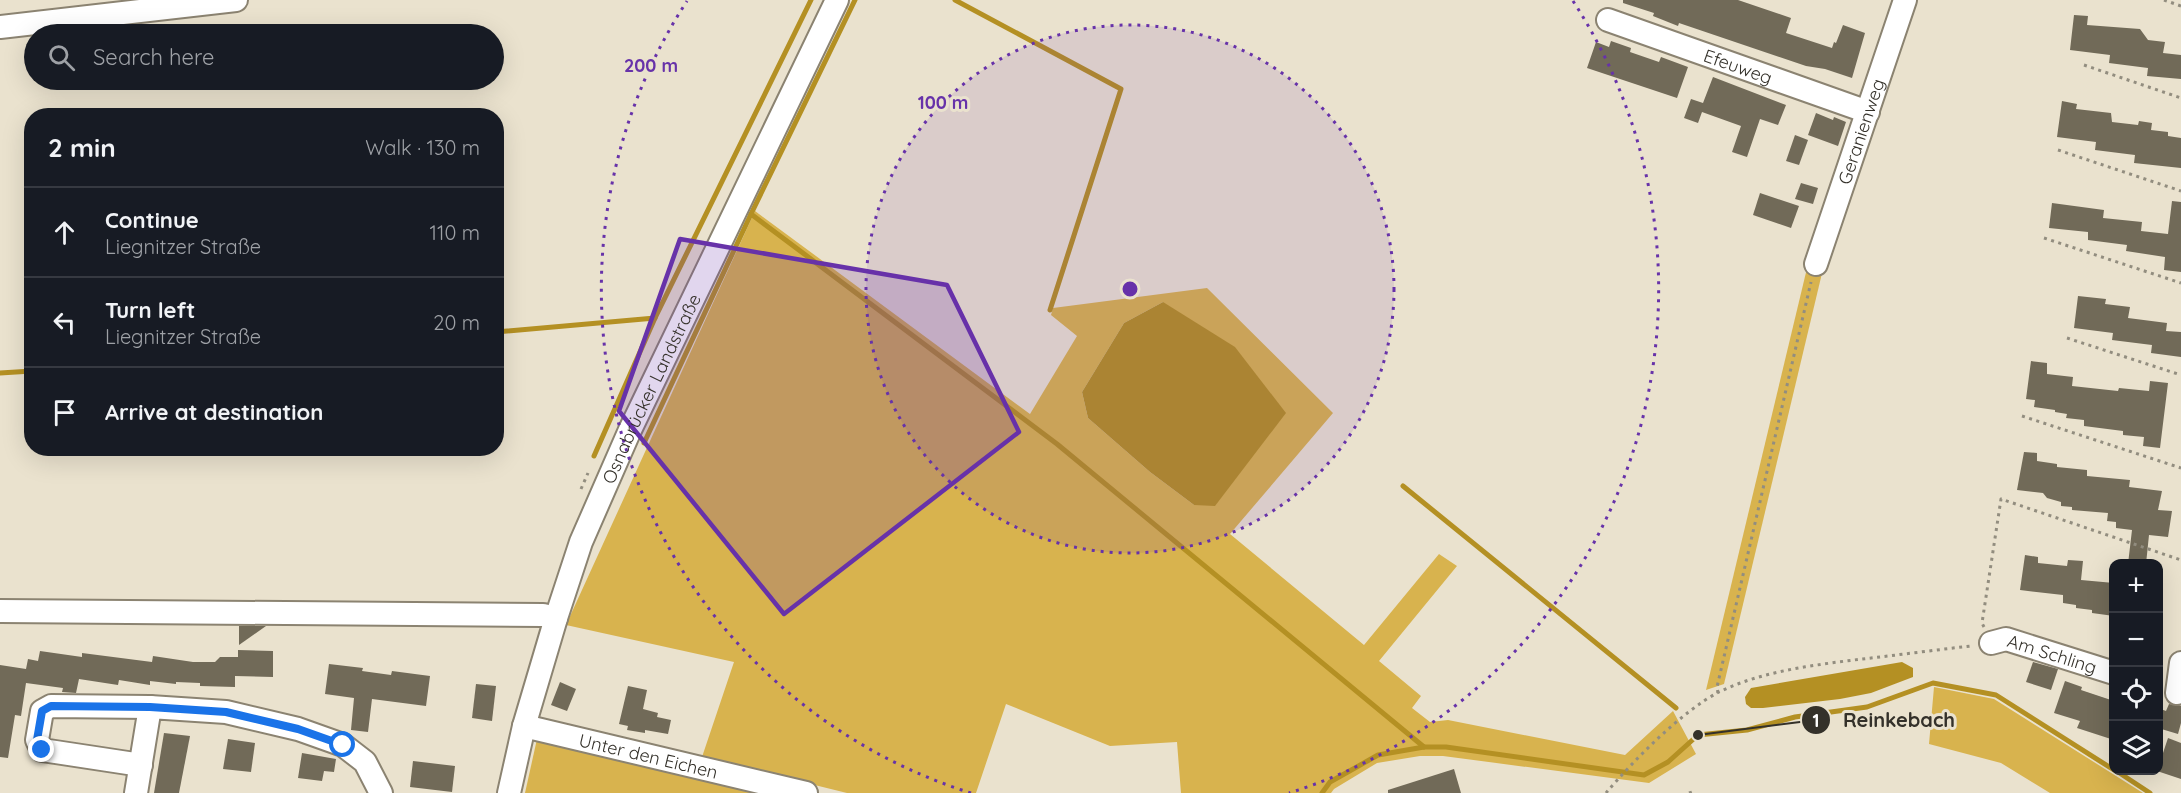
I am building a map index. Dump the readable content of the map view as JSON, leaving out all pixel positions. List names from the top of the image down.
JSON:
{
  "streets": {
    "street": [
      "Efeuweg",
      "Geranienweg",
      "Osnabrücker Landstraße",
      "Am Schling",
      "Unter den Eichen"
    ]
  },
  "crossings": [
    ["Efeuweg", "Geranienweg"],
    ["Osnabrücker Landstraße", "Unter den Eichen"]
  ],
  "places": ["Reinkebach"],
  "page": {
    "search": "Search here",
    "heading": ["2 min", "Walk · 130 m"],
    "list": [
      ["Continue", "Liegnitzer Straße", "110 m"],
      ["Turn left", "Liegnitzer Straße", "20 m"],
      "Arrive at destination"
    ],
    "map_buttons": ["+", "−"]
  },
  "rings": ["200 m", "100 m"]
}
